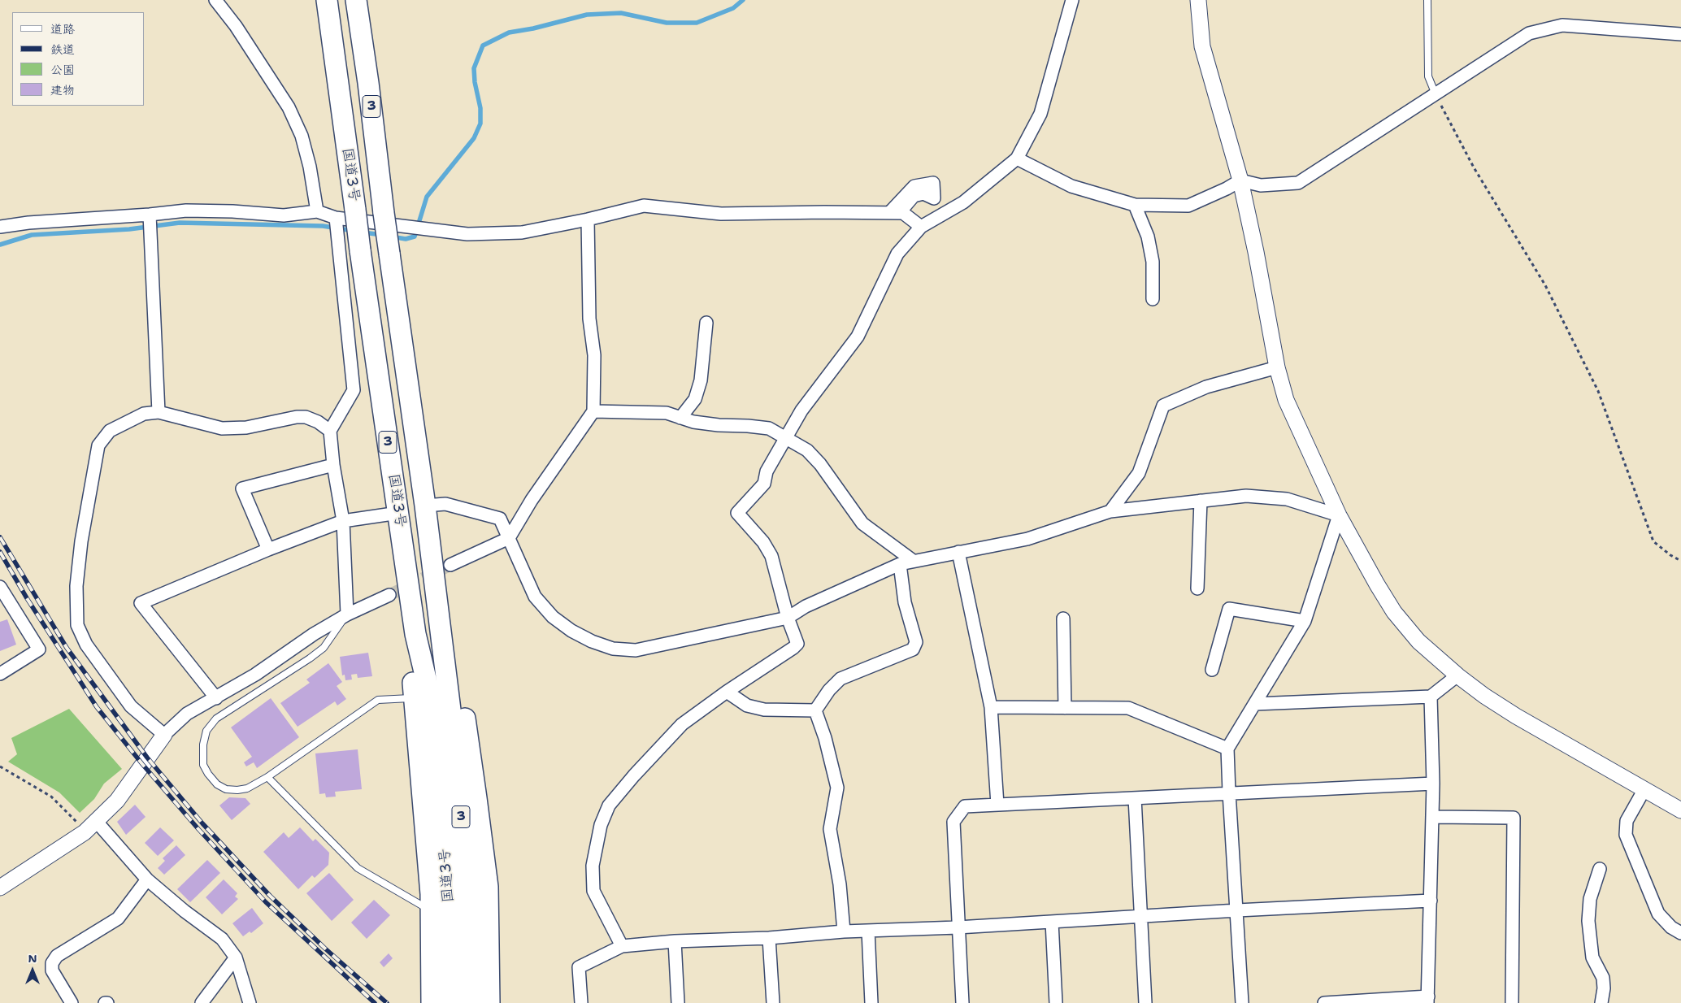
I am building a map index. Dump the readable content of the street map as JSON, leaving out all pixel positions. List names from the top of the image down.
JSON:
{
  "streets": {
    "highway": ["3", "国道3号"]
  },
  "legend": [
    "道路",
    "鉄道",
    "公園",
    "建物"
  ],
  "north": "top"
}
